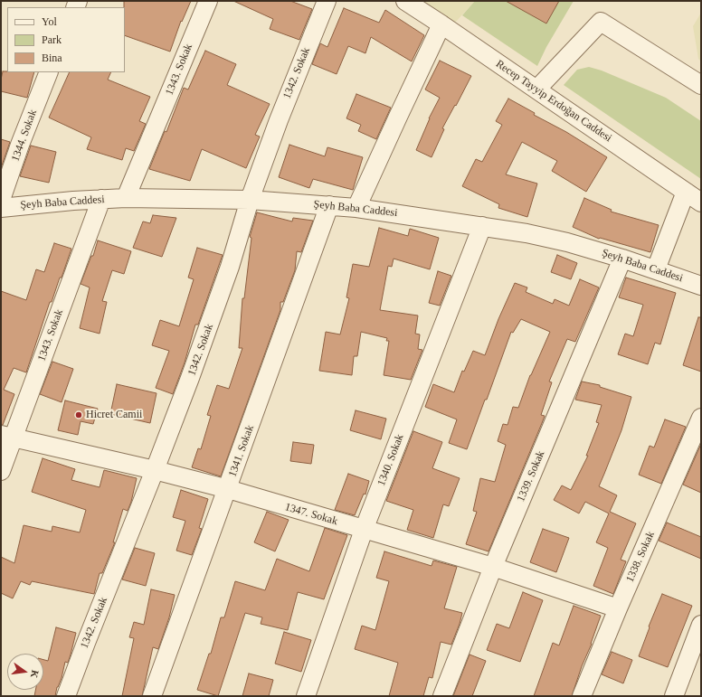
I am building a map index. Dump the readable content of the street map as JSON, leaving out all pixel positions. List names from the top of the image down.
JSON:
{
  "streets": {
    "street": [
      "1343. Sokak",
      "1342. Sokak",
      "Recep Tayyip Erdoğan Caddesi",
      "1344. Sokak",
      "Şeyh Baba Caddesi",
      "1341. Sokak",
      "1340. Sokak",
      "1339. Sokak",
      "1347. Sokak",
      "1338. Sokak"
    ]
  },
  "crossings": [
    ["1343. Sokak", "Şeyh Baba Caddesi"],
    ["1343. Sokak", "1347. Sokak"],
    ["1342. Sokak", "Şeyh Baba Caddesi"],
    ["1342. Sokak", "1347. Sokak"],
    ["Şeyh Baba Caddesi", "1341. Sokak"],
    ["Şeyh Baba Caddesi", "1340. Sokak"],
    ["Şeyh Baba Caddesi", "1339. Sokak"],
    ["1341. Sokak", "1347. Sokak"],
    ["1340. Sokak", "1347. Sokak"],
    ["1339. Sokak", "1347. Sokak"],
    ["1347. Sokak", "1338. Sokak"]
  ],
  "places": ["Hicret Camii"],
  "legend": ["Yol", "Park", "Bina"],
  "north": "right"
}
